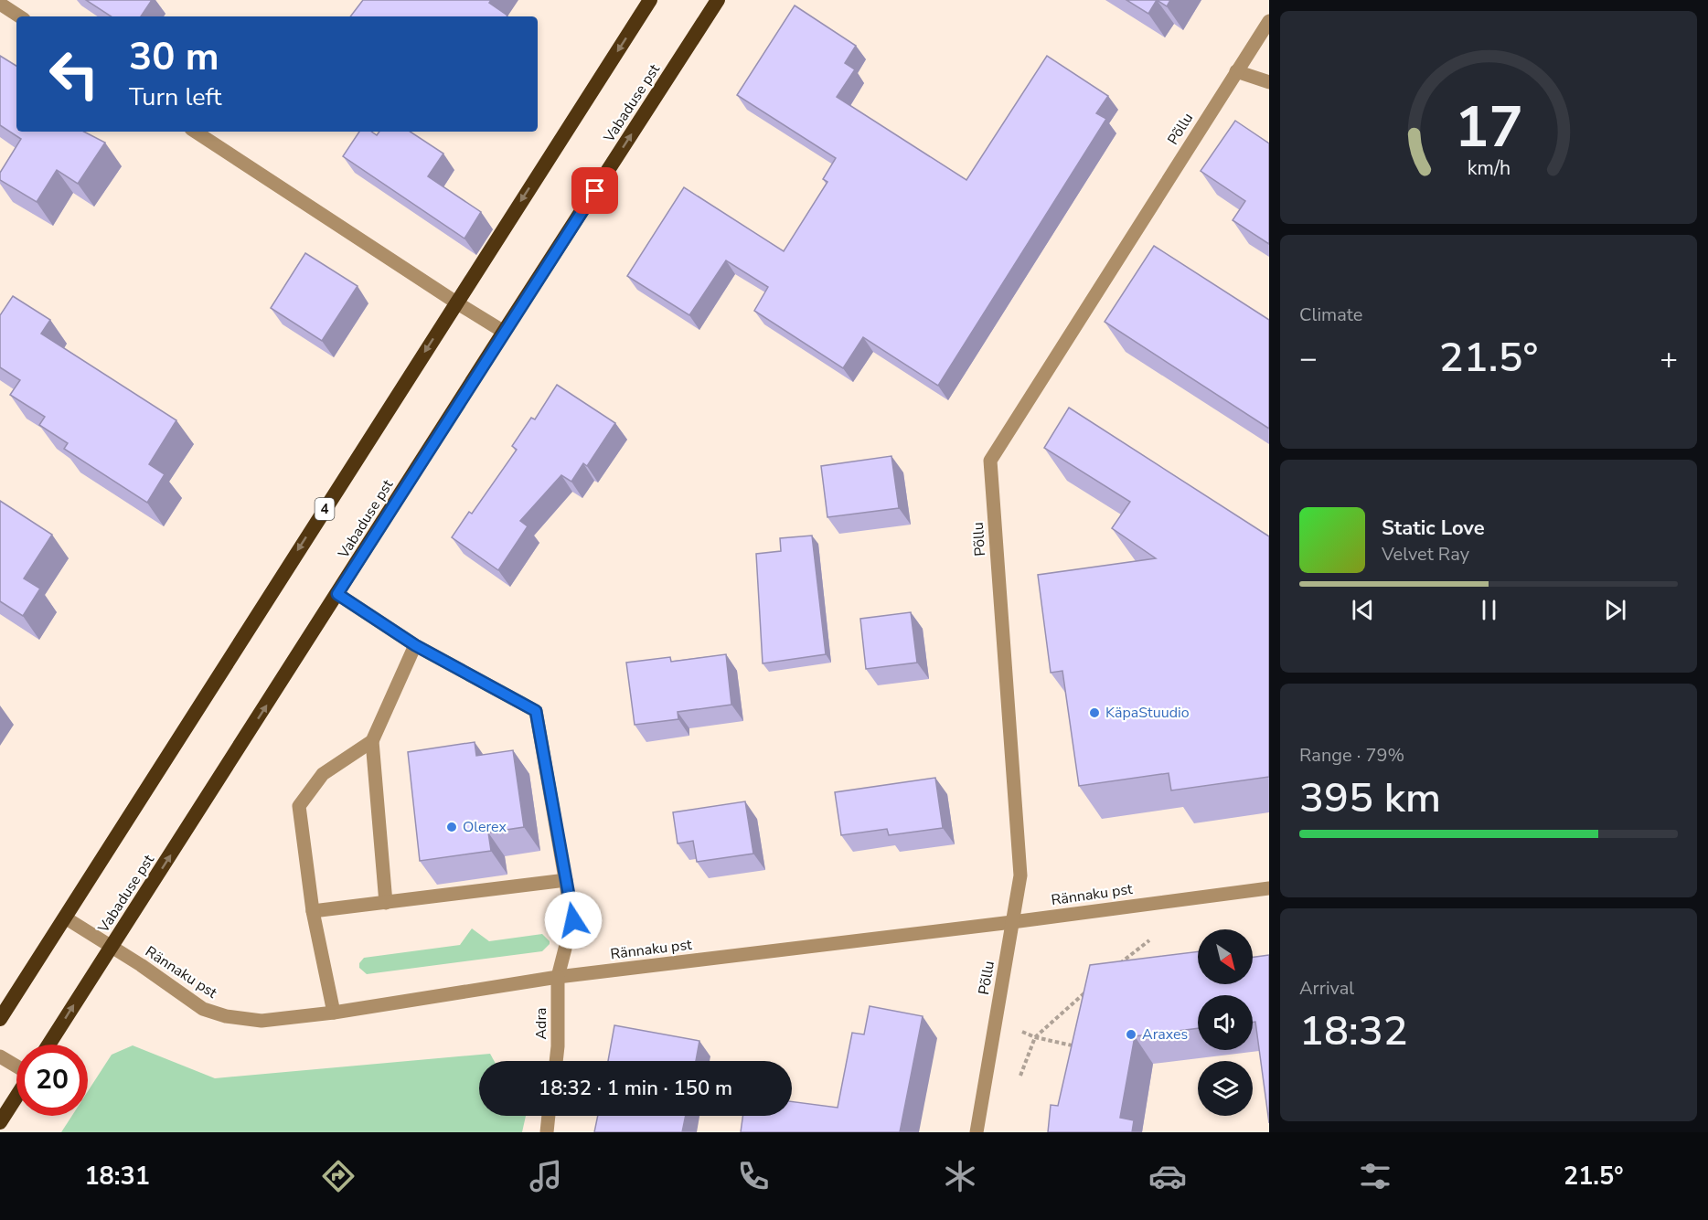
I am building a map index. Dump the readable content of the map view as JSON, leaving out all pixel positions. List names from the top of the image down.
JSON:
{
  "streets": {
    "highway": ["Vabaduse pst", "4"],
    "street": ["Põllu", "Rännaku pst", "Adra"]
  },
  "crossings": [
    ["Vabaduse pst", "Rännaku pst"],
    ["Põllu", "Rännaku pst"],
    ["4", "Rännaku pst"],
    ["Rännaku pst", "Adra"]
  ],
  "places": ["KäpaStuudio", "Olerex", "Araxes"],
  "north": "bottom right",
  "page": {
    "turn": ["30 m", "Turn left"],
    "tile": [
      "Climate",
      ["Range · 79%", "395 km"],
      ["Arrival", "18:32"]
    ],
    "heat": ["−", "21.5°", "+"],
    "song": ["Static Love", "Velvet Ray"],
    "limit": "20",
    "trip": "18:32 · 1 min · 150 m",
    "tabs": ["18:31", "21.5°"],
    "gauge": ["17", "km/h"]
  }
}
